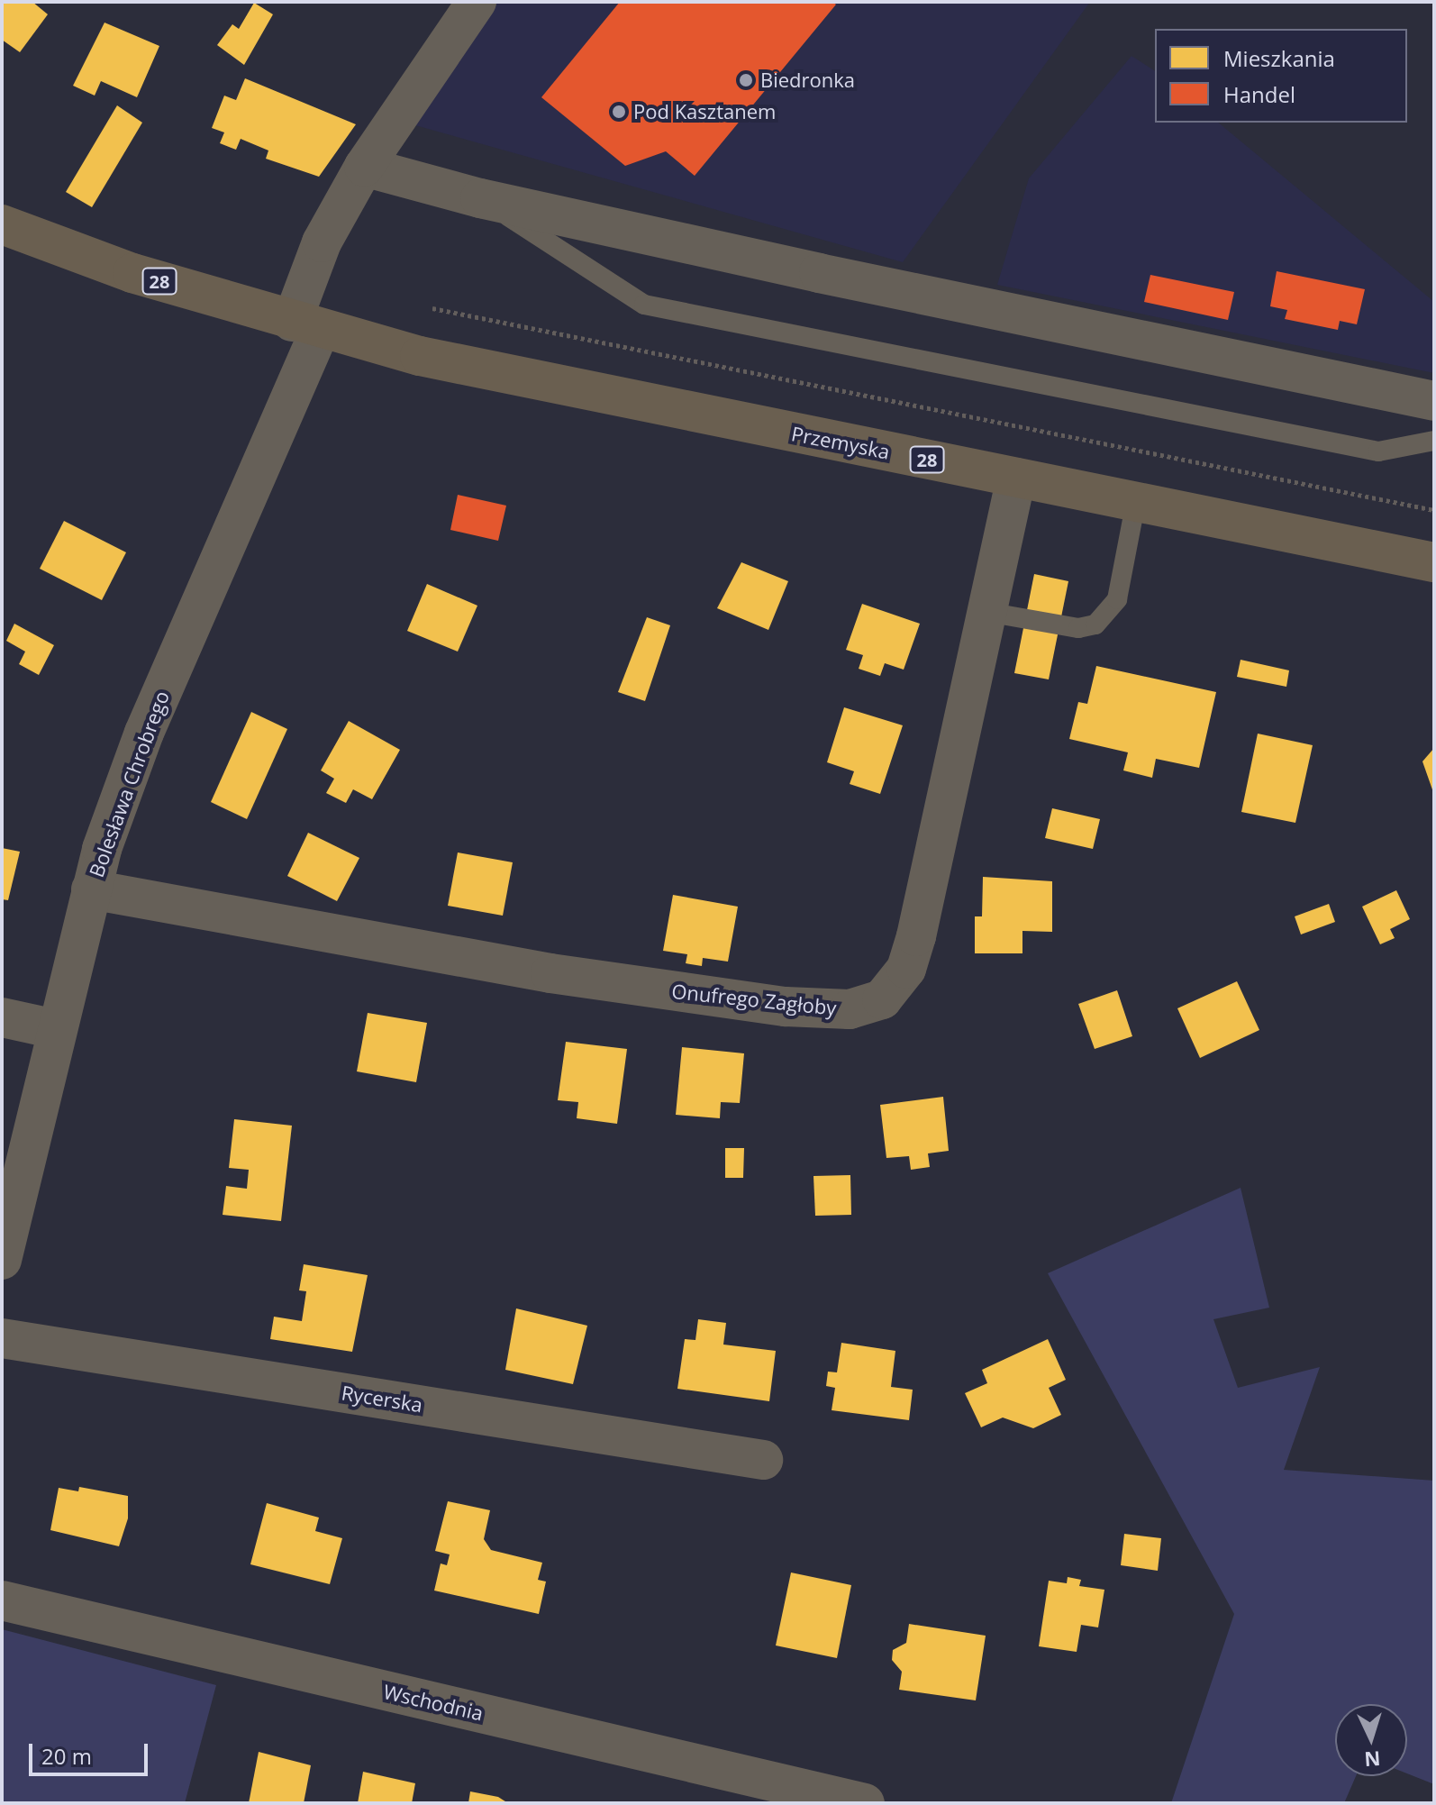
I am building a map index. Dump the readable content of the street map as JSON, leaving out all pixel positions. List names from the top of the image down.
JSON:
{
  "streets": {
    "main road": ["28", "Przemyska"],
    "street": [
      "Bolesława Chrobrego",
      "Onufrego Zagłoby",
      "Rycerska",
      "Wschodnia"
    ]
  },
  "crossings": [
    ["Przemyska", "Bolesława Chrobrego"],
    ["Przemyska", "Onufrego Zagłoby"],
    ["Bolesława Chrobrego", "Onufrego Zagłoby"]
  ],
  "places": ["Biedronka", "Pod Kasztanem"],
  "legend": ["Mieszkania", "Handel"],
  "scale_bar": "20 m",
  "north": "bottom"
}
